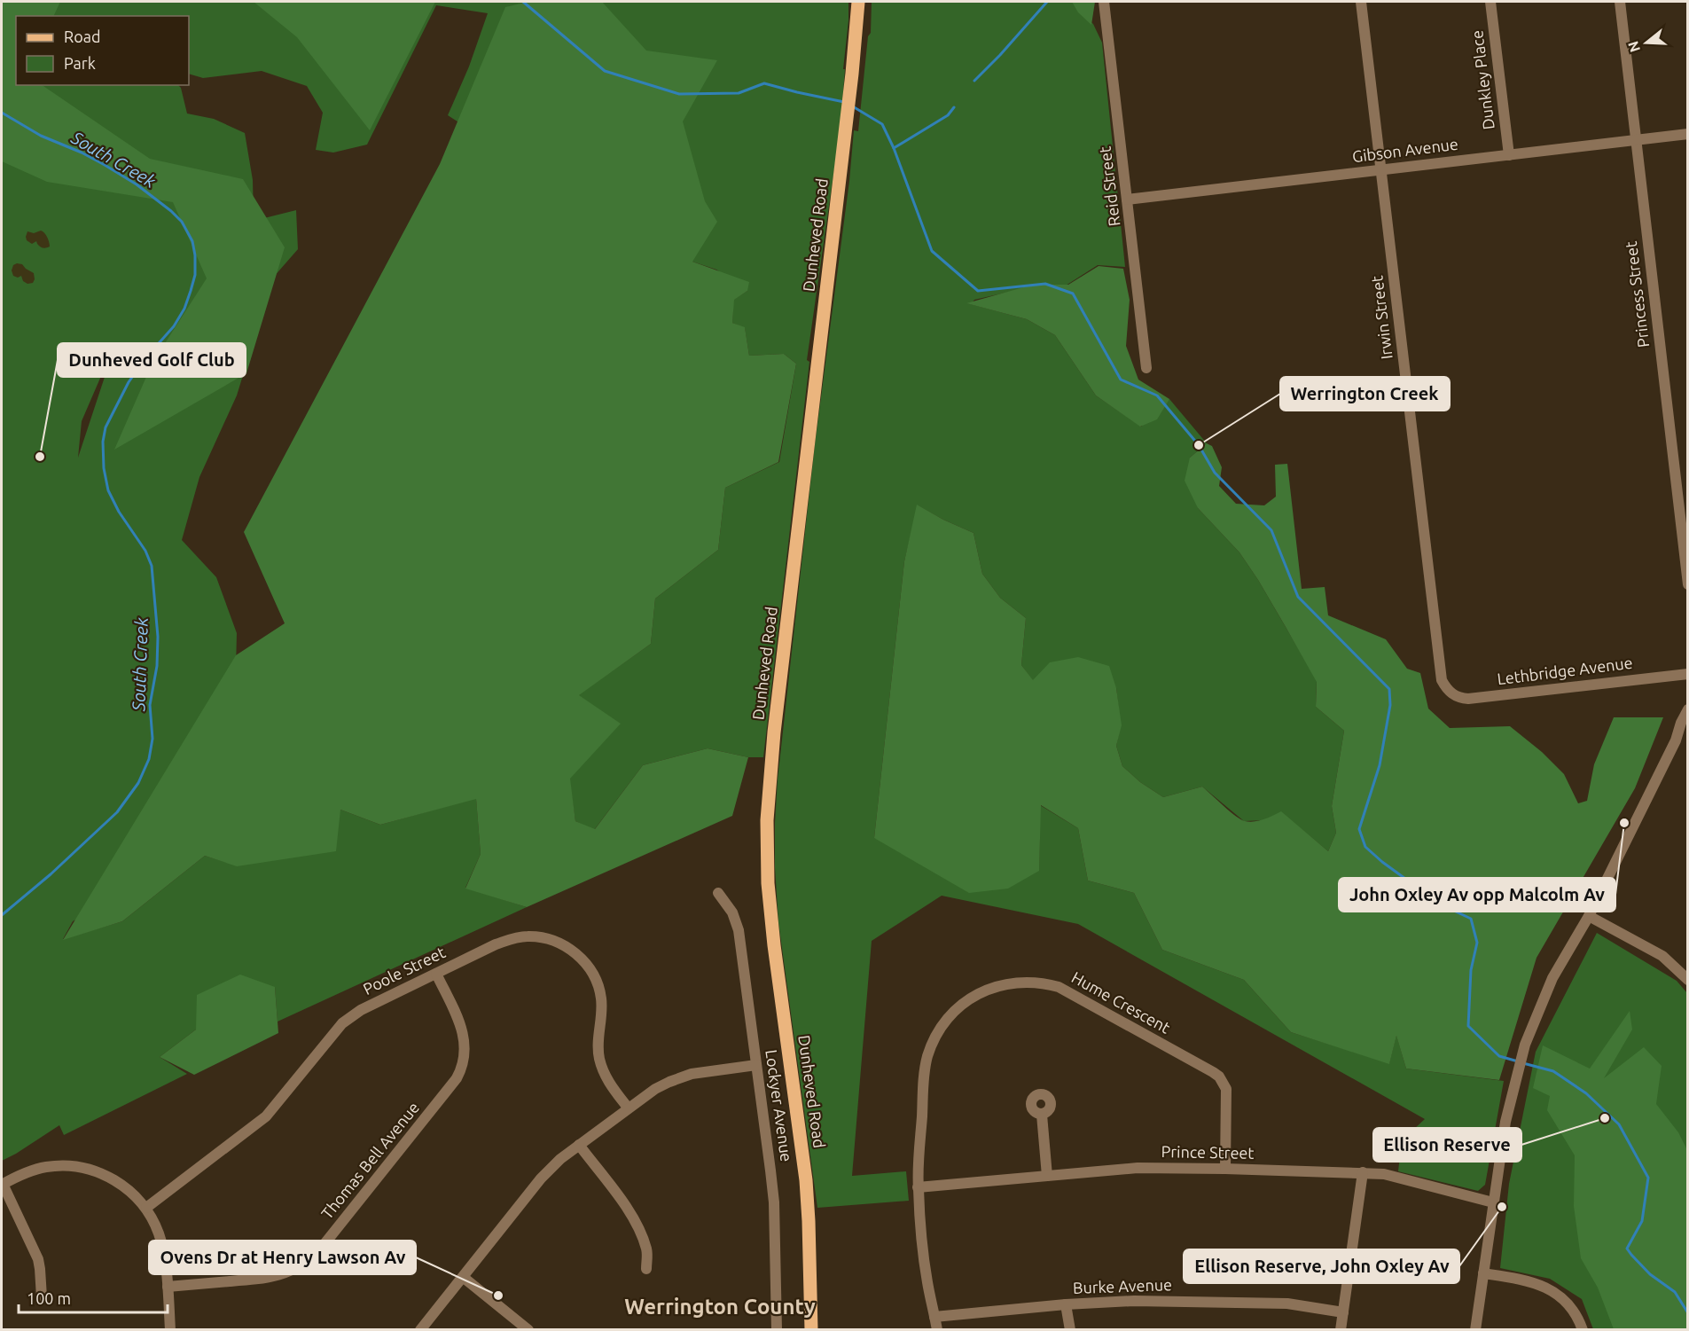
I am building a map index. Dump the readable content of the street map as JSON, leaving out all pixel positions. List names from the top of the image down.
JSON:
{
  "streets": {
    "main road": ["Dunheved Road"],
    "street": [
      "Dunkley Place",
      "Gibson Avenue",
      "Reid Street",
      "Princess Street",
      "Irwin Street",
      "Lethbridge Avenue",
      "Poole Street",
      "Hume Crescent",
      "Lockyer Avenue",
      "Prince Street",
      "Thomas Bell Avenue",
      "Burke Avenue"
    ]
  },
  "crossings": [
    ["Dunkley Place", "Gibson Avenue"],
    ["Gibson Avenue", "Reid Street"],
    ["Gibson Avenue", "Princess Street"],
    ["Gibson Avenue", "Irwin Street"],
    ["Irwin Street", "Lethbridge Avenue"],
    ["Poole Street", "Thomas Bell Avenue"],
    ["Hume Crescent", "Prince Street"],
    ["Hume Crescent", "Burke Avenue"]
  ],
  "districts": ["Werrington County"],
  "water": ["South Creek"],
  "places": [
    "Werrington Creek",
    "Dunheved Golf Club",
    "John Oxley Av opp Malcolm Av",
    "Ellison Reserve",
    "Ellison Reserve, John Oxley Av",
    "Ovens Dr at Henry Lawson Av"
  ],
  "legend": ["Road", "Park"],
  "scale_bar": "100 m",
  "north": "left"
}
